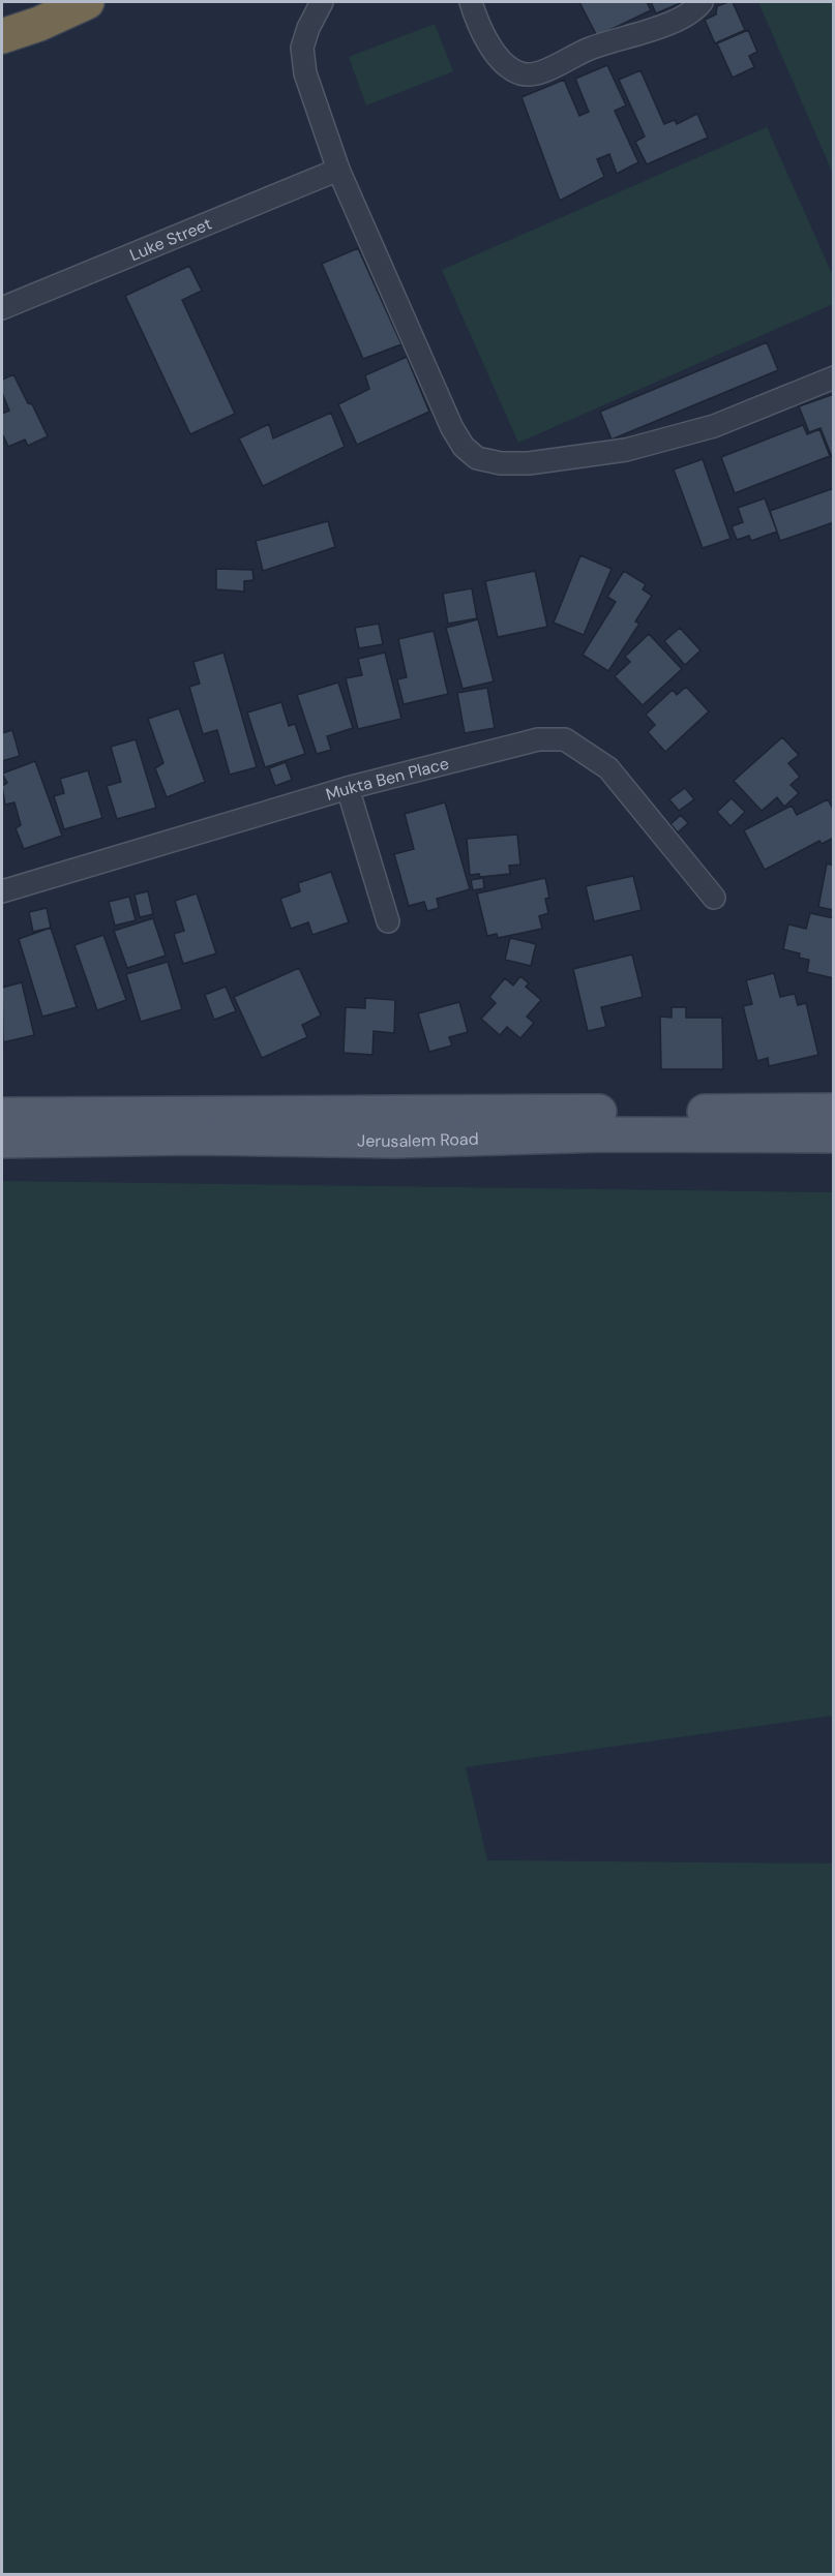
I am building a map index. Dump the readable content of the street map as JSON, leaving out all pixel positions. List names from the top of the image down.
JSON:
{
  "streets": {
    "main road": ["Jerusalem Road"],
    "street": ["Luke Street", "Mukta Ben Place"]
  }
}
